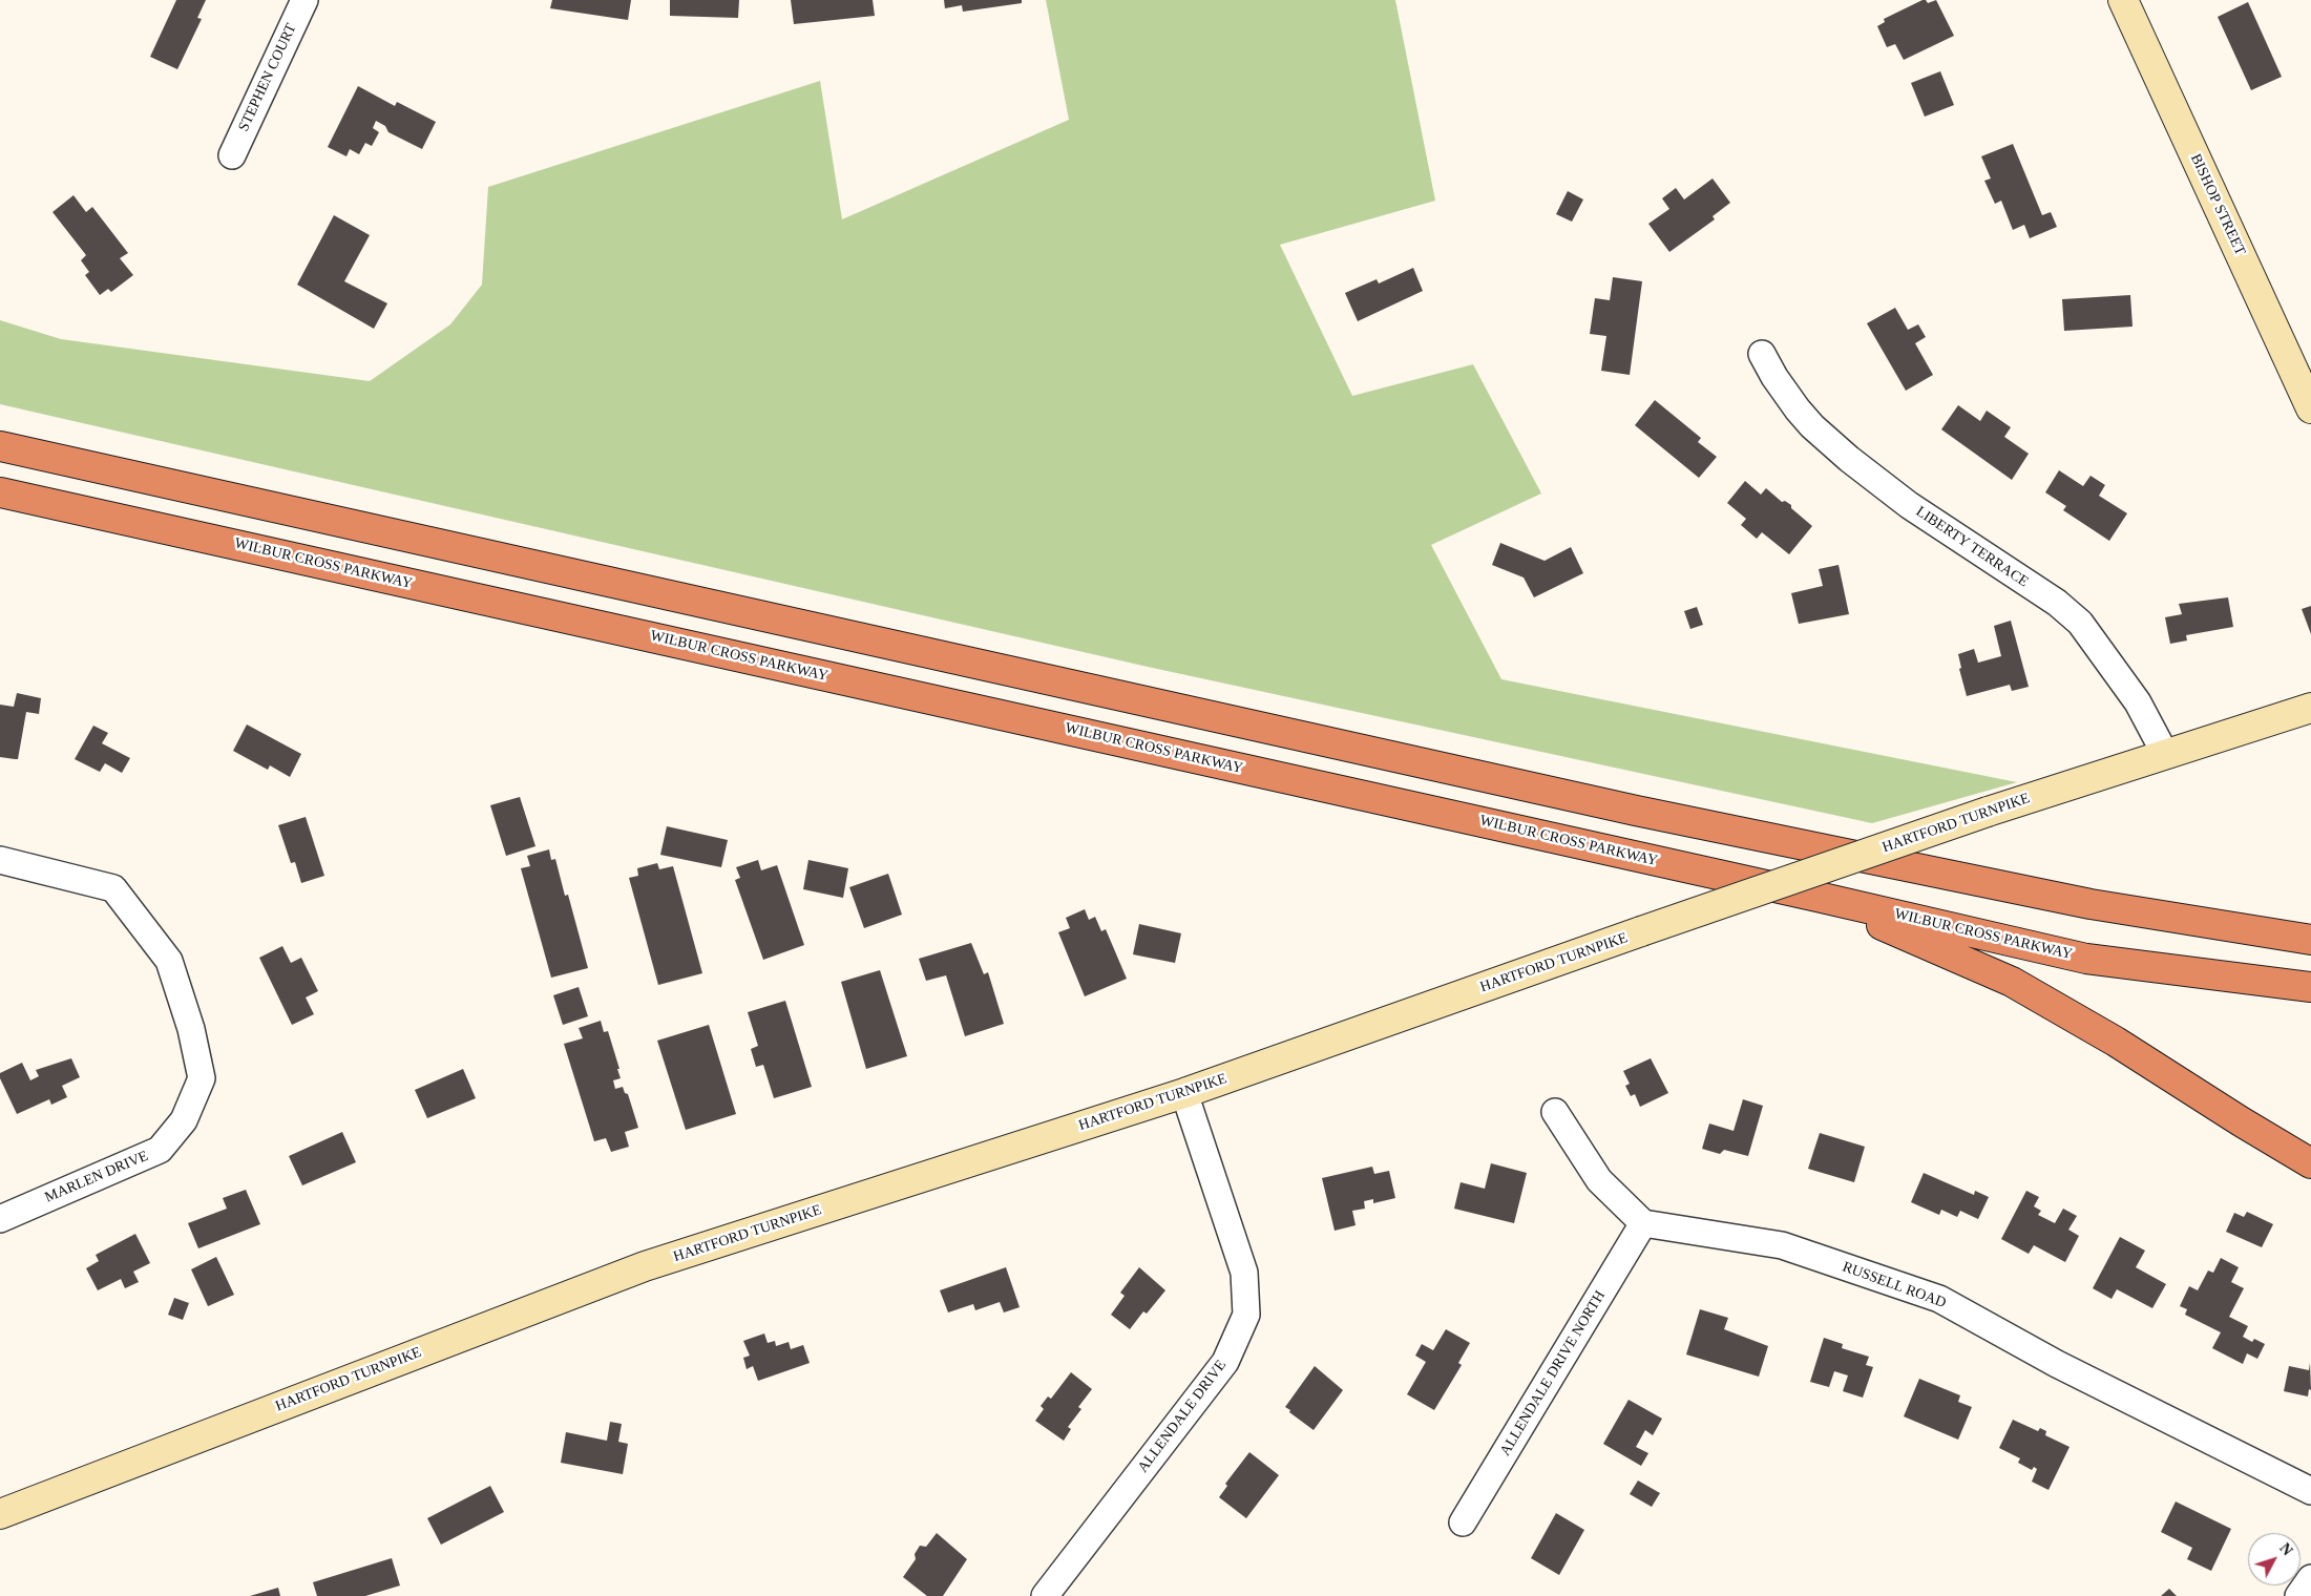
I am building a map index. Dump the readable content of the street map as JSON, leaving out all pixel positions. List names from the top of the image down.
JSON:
{
  "streets": {
    "highway": ["WILBUR CROSS PARKWAY"],
    "main road": ["BISHOP STREET", "HARTFORD TURNPIKE"],
    "street": [
      "STEPHEN COURT",
      "LIBERTY TERRACE",
      "MARLEN DRIVE",
      "RUSSELL ROAD",
      "ALLENDALE DRIVE NORTH",
      "ALLENDALE DRIVE"
    ]
  },
  "crossings": [
    ["LIBERTY TERRACE", "HARTFORD TURNPIKE"],
    ["HARTFORD TURNPIKE", "ALLENDALE DRIVE"],
    ["RUSSELL ROAD", "ALLENDALE DRIVE NORTH"]
  ],
  "north": "top right"
}
